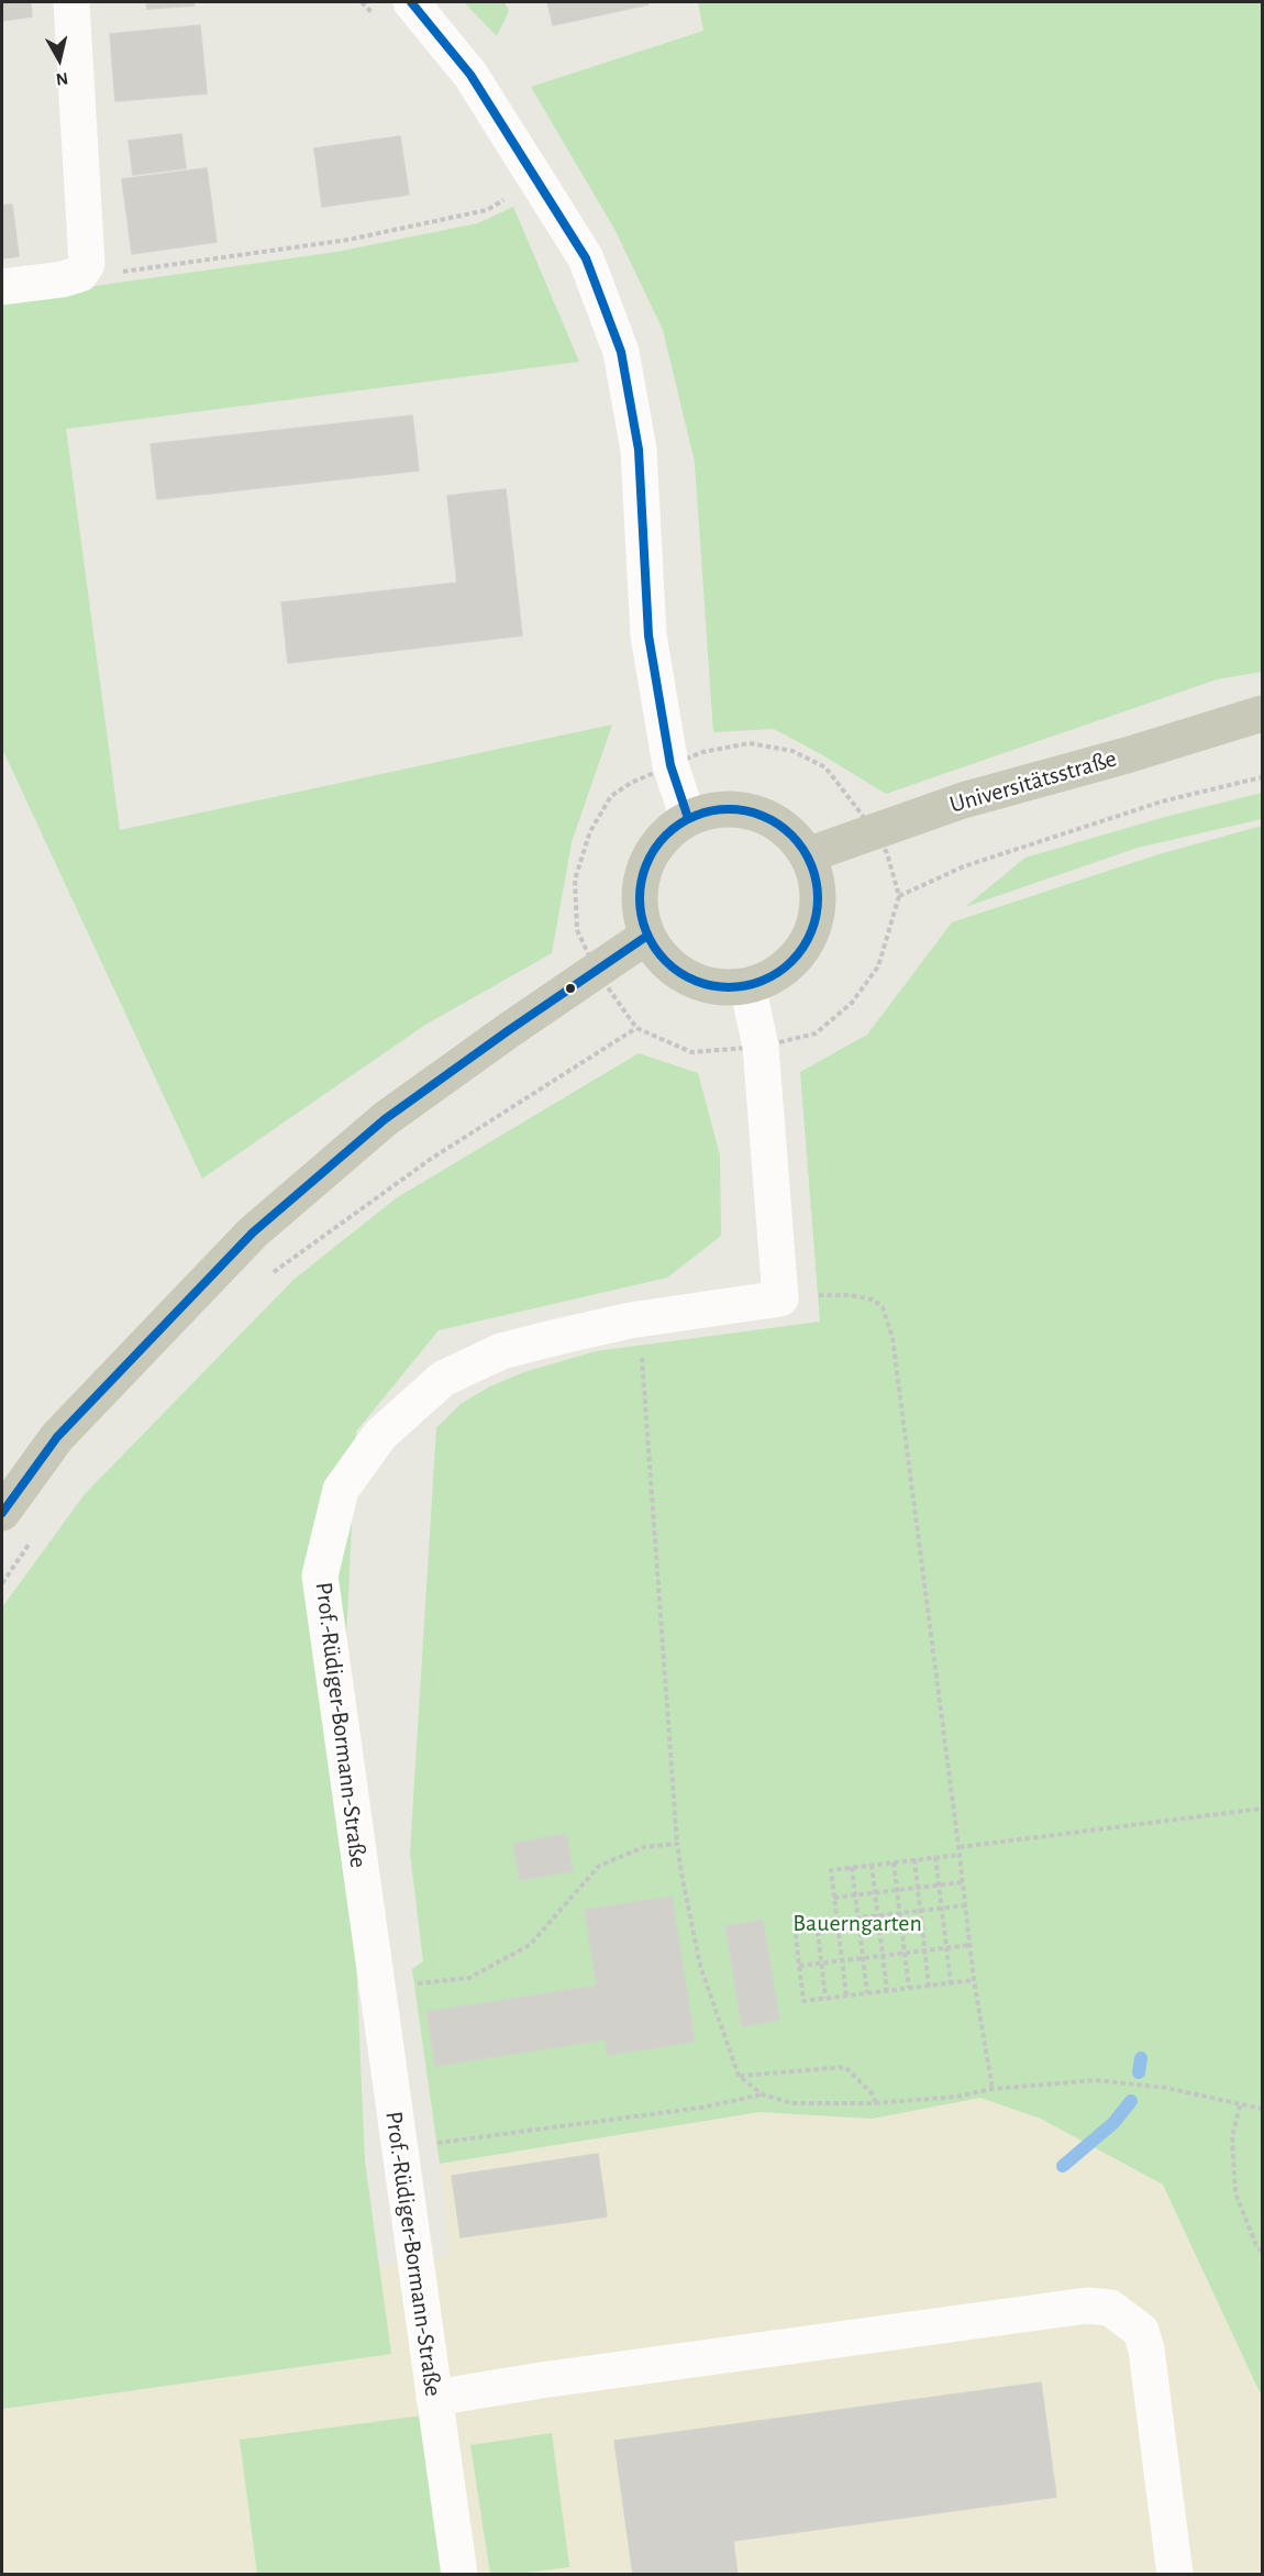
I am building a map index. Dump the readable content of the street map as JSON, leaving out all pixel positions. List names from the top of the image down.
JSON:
{
  "streets": {
    "main road": ["Universitätsstraße"],
    "street": ["Prof.-Rüdiger-Bormann-Straße"]
  },
  "crossings": [
    ["Universitätsstraße", "Prof.-Rüdiger-Bormann-Straße"]
  ],
  "parks": ["Bauerngarten"],
  "north": "bottom"
}
